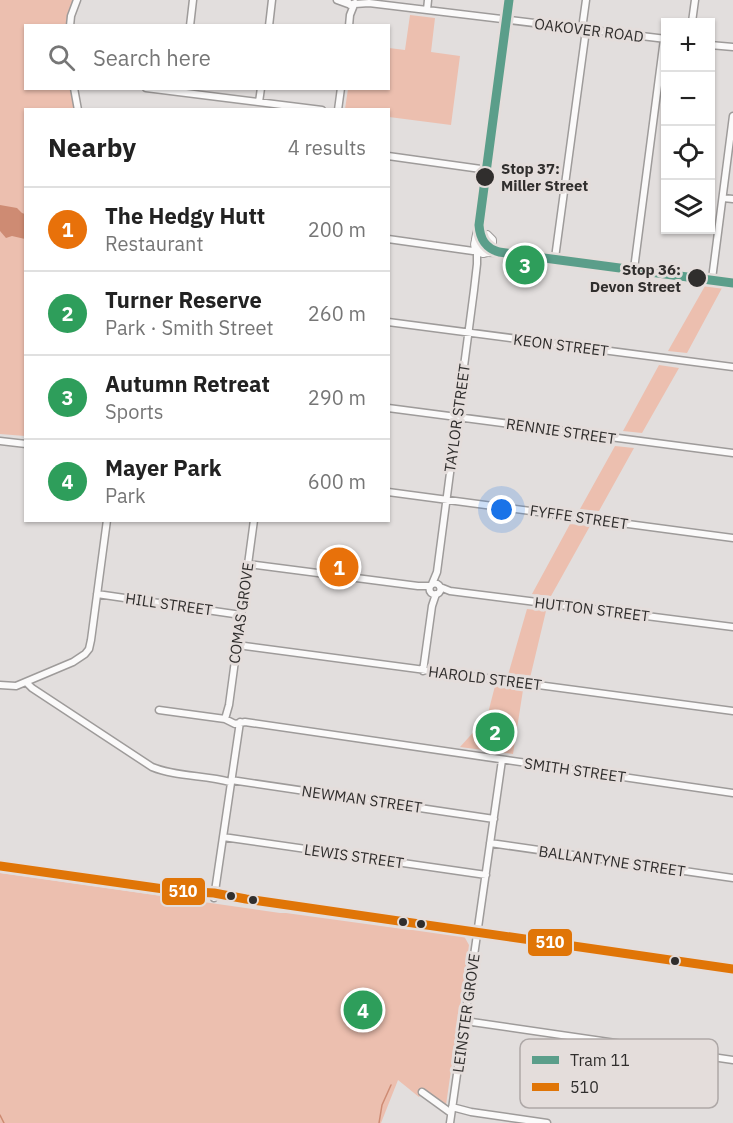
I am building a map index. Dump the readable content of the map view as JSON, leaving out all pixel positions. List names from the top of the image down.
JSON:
{
  "streets": {
    "street": [
      "OAKOVER ROAD",
      "KEON STREET",
      "TAYLOR STREET",
      "RENNIE STREET",
      "FYFFE STREET",
      "HILL STREET",
      "HUTTON STREET",
      "COMAS GROVE",
      "HAROLD STREET",
      "SMITH STREET",
      "NEWMAN STREET",
      "LEWIS STREET",
      "BALLANTYNE STREET",
      "LEINSTER GROVE"
    ]
  },
  "crossings": [
    ["KEON STREET", "TAYLOR STREET"],
    ["TAYLOR STREET", "RENNIE STREET"],
    ["TAYLOR STREET", "FYFFE STREET"],
    ["TAYLOR STREET", "HUTTON STREET"],
    ["TAYLOR STREET", "HAROLD STREET"],
    ["HILL STREET", "COMAS GROVE"],
    ["HUTTON STREET", "COMAS GROVE"],
    ["COMAS GROVE", "HAROLD STREET"],
    ["COMAS GROVE", "SMITH STREET"],
    ["SMITH STREET", "LEINSTER GROVE"],
    ["NEWMAN STREET", "LEINSTER GROVE"],
    ["LEWIS STREET", "LEINSTER GROVE"],
    ["BALLANTYNE STREET", "LEINSTER GROVE"]
  ],
  "places": ["Stop 37: Miller Street", "Stop 36: Devon Street"],
  "lines": ["tram line 11", "transit line 510"],
  "legend": ["Tram 11", "510"],
  "page": {
    "map_buttons": ["+", "−"],
    "search": "Search here",
    "heading": ["Nearby", "4 results"],
    "list": [
      {
        "mark": "1",
        "name": "The Hedgy Hutt",
        "note": "Restaurant",
        "value": "200 m"
      },
      {
        "mark": "2",
        "name": "Turner Reserve",
        "note": "Park · Smith Street",
        "value": "260 m"
      },
      {
        "mark": "3",
        "name": "Autumn Retreat",
        "note": "Sports",
        "value": "290 m"
      },
      {
        "mark": "4",
        "name": "Mayer Park",
        "note": "Park",
        "value": "600 m"
      }
    ],
    "pins": [
      "3",
      "1",
      "2",
      "4"
    ]
  }
}
